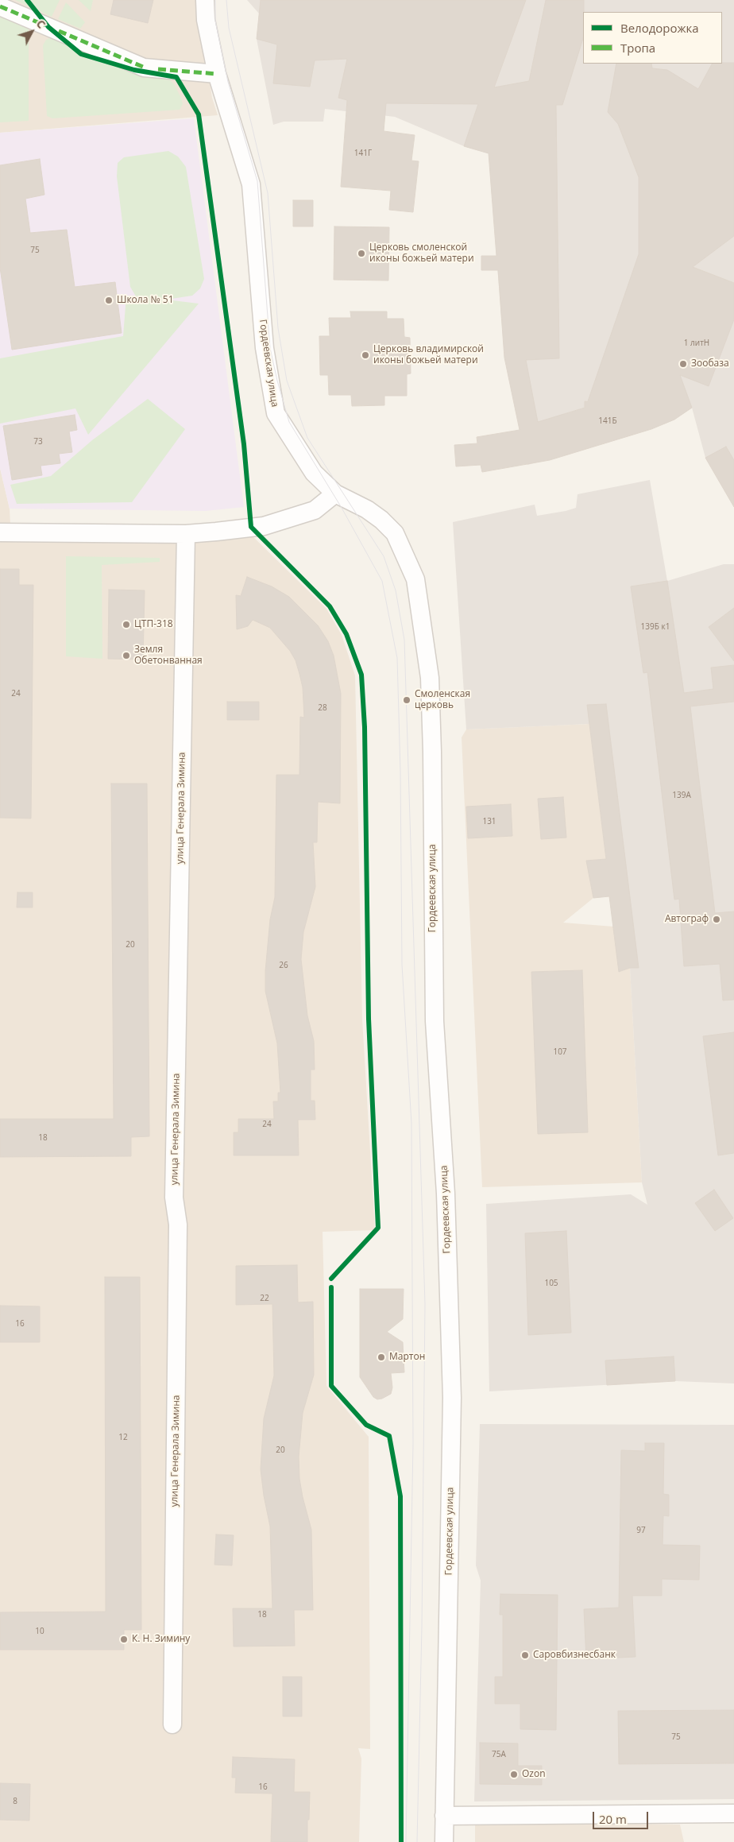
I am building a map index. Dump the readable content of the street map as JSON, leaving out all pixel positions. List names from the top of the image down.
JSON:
{
  "streets": {
    "street": ["Гордеевская улица", "улица Генерала Зимина"]
  },
  "places": [
    "Церковь смоленской иконы божьей матери",
    "Школа № 51",
    "Церковь владимирской иконы божьей матери",
    "Зообаза",
    "ЦТП-318",
    "Земля Обетонванная",
    "Смоленская церковь",
    "Автограф",
    "Мартон",
    "К. Н. Зимину",
    "Саровбизнесбанк",
    "Ozon"
  ],
  "house_numbers": [
    "141Г",
    "75",
    "1 литН",
    "141Б",
    "73",
    "139Б к1",
    "24",
    "28",
    "139А",
    "131",
    "20",
    "26",
    "107",
    "24",
    "18",
    "105",
    "22",
    "16",
    "12",
    "20",
    "97",
    "18",
    "10",
    "75",
    "75А",
    "16",
    "8"
  ],
  "legend": ["Велодорожка", "Тропа"],
  "scale_bar": "20 m",
  "north": "top right"
}
